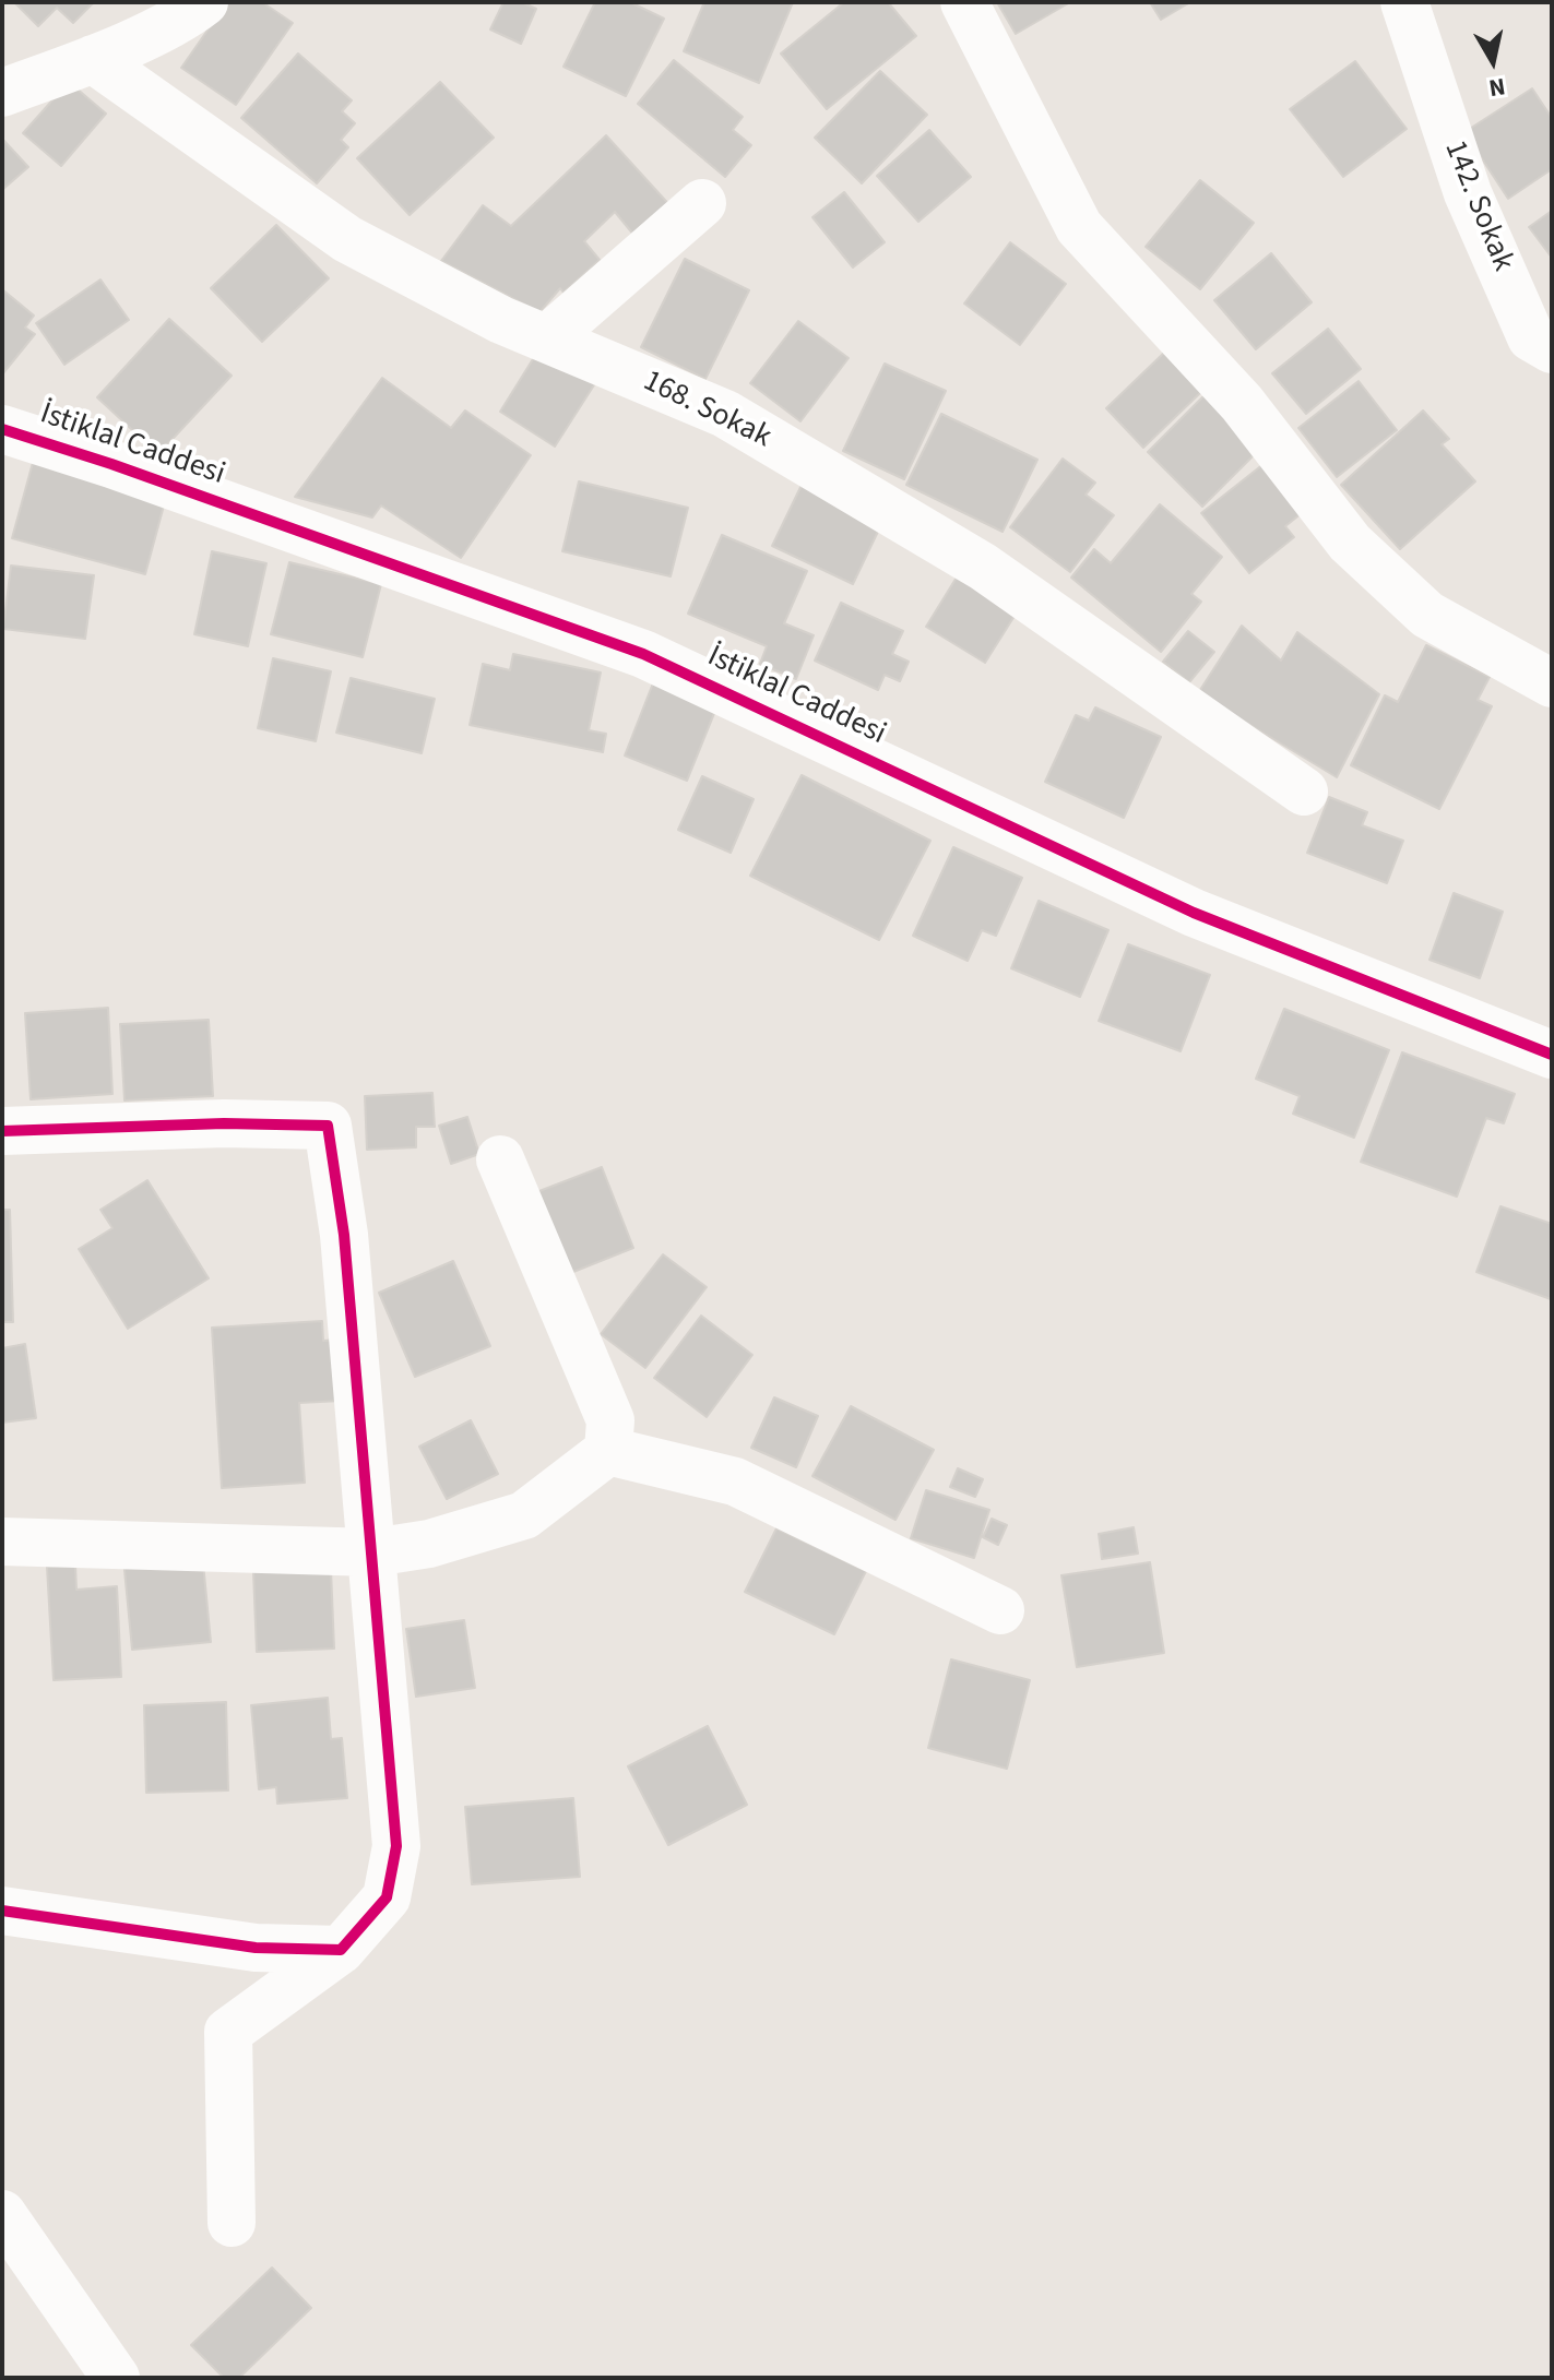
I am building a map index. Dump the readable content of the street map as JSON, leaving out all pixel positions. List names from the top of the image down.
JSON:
{
  "streets": {
    "street": ["142. Sokak", "168. Sokak", "İstiklal Caddesi"]
  },
  "north": "bottom"
}
